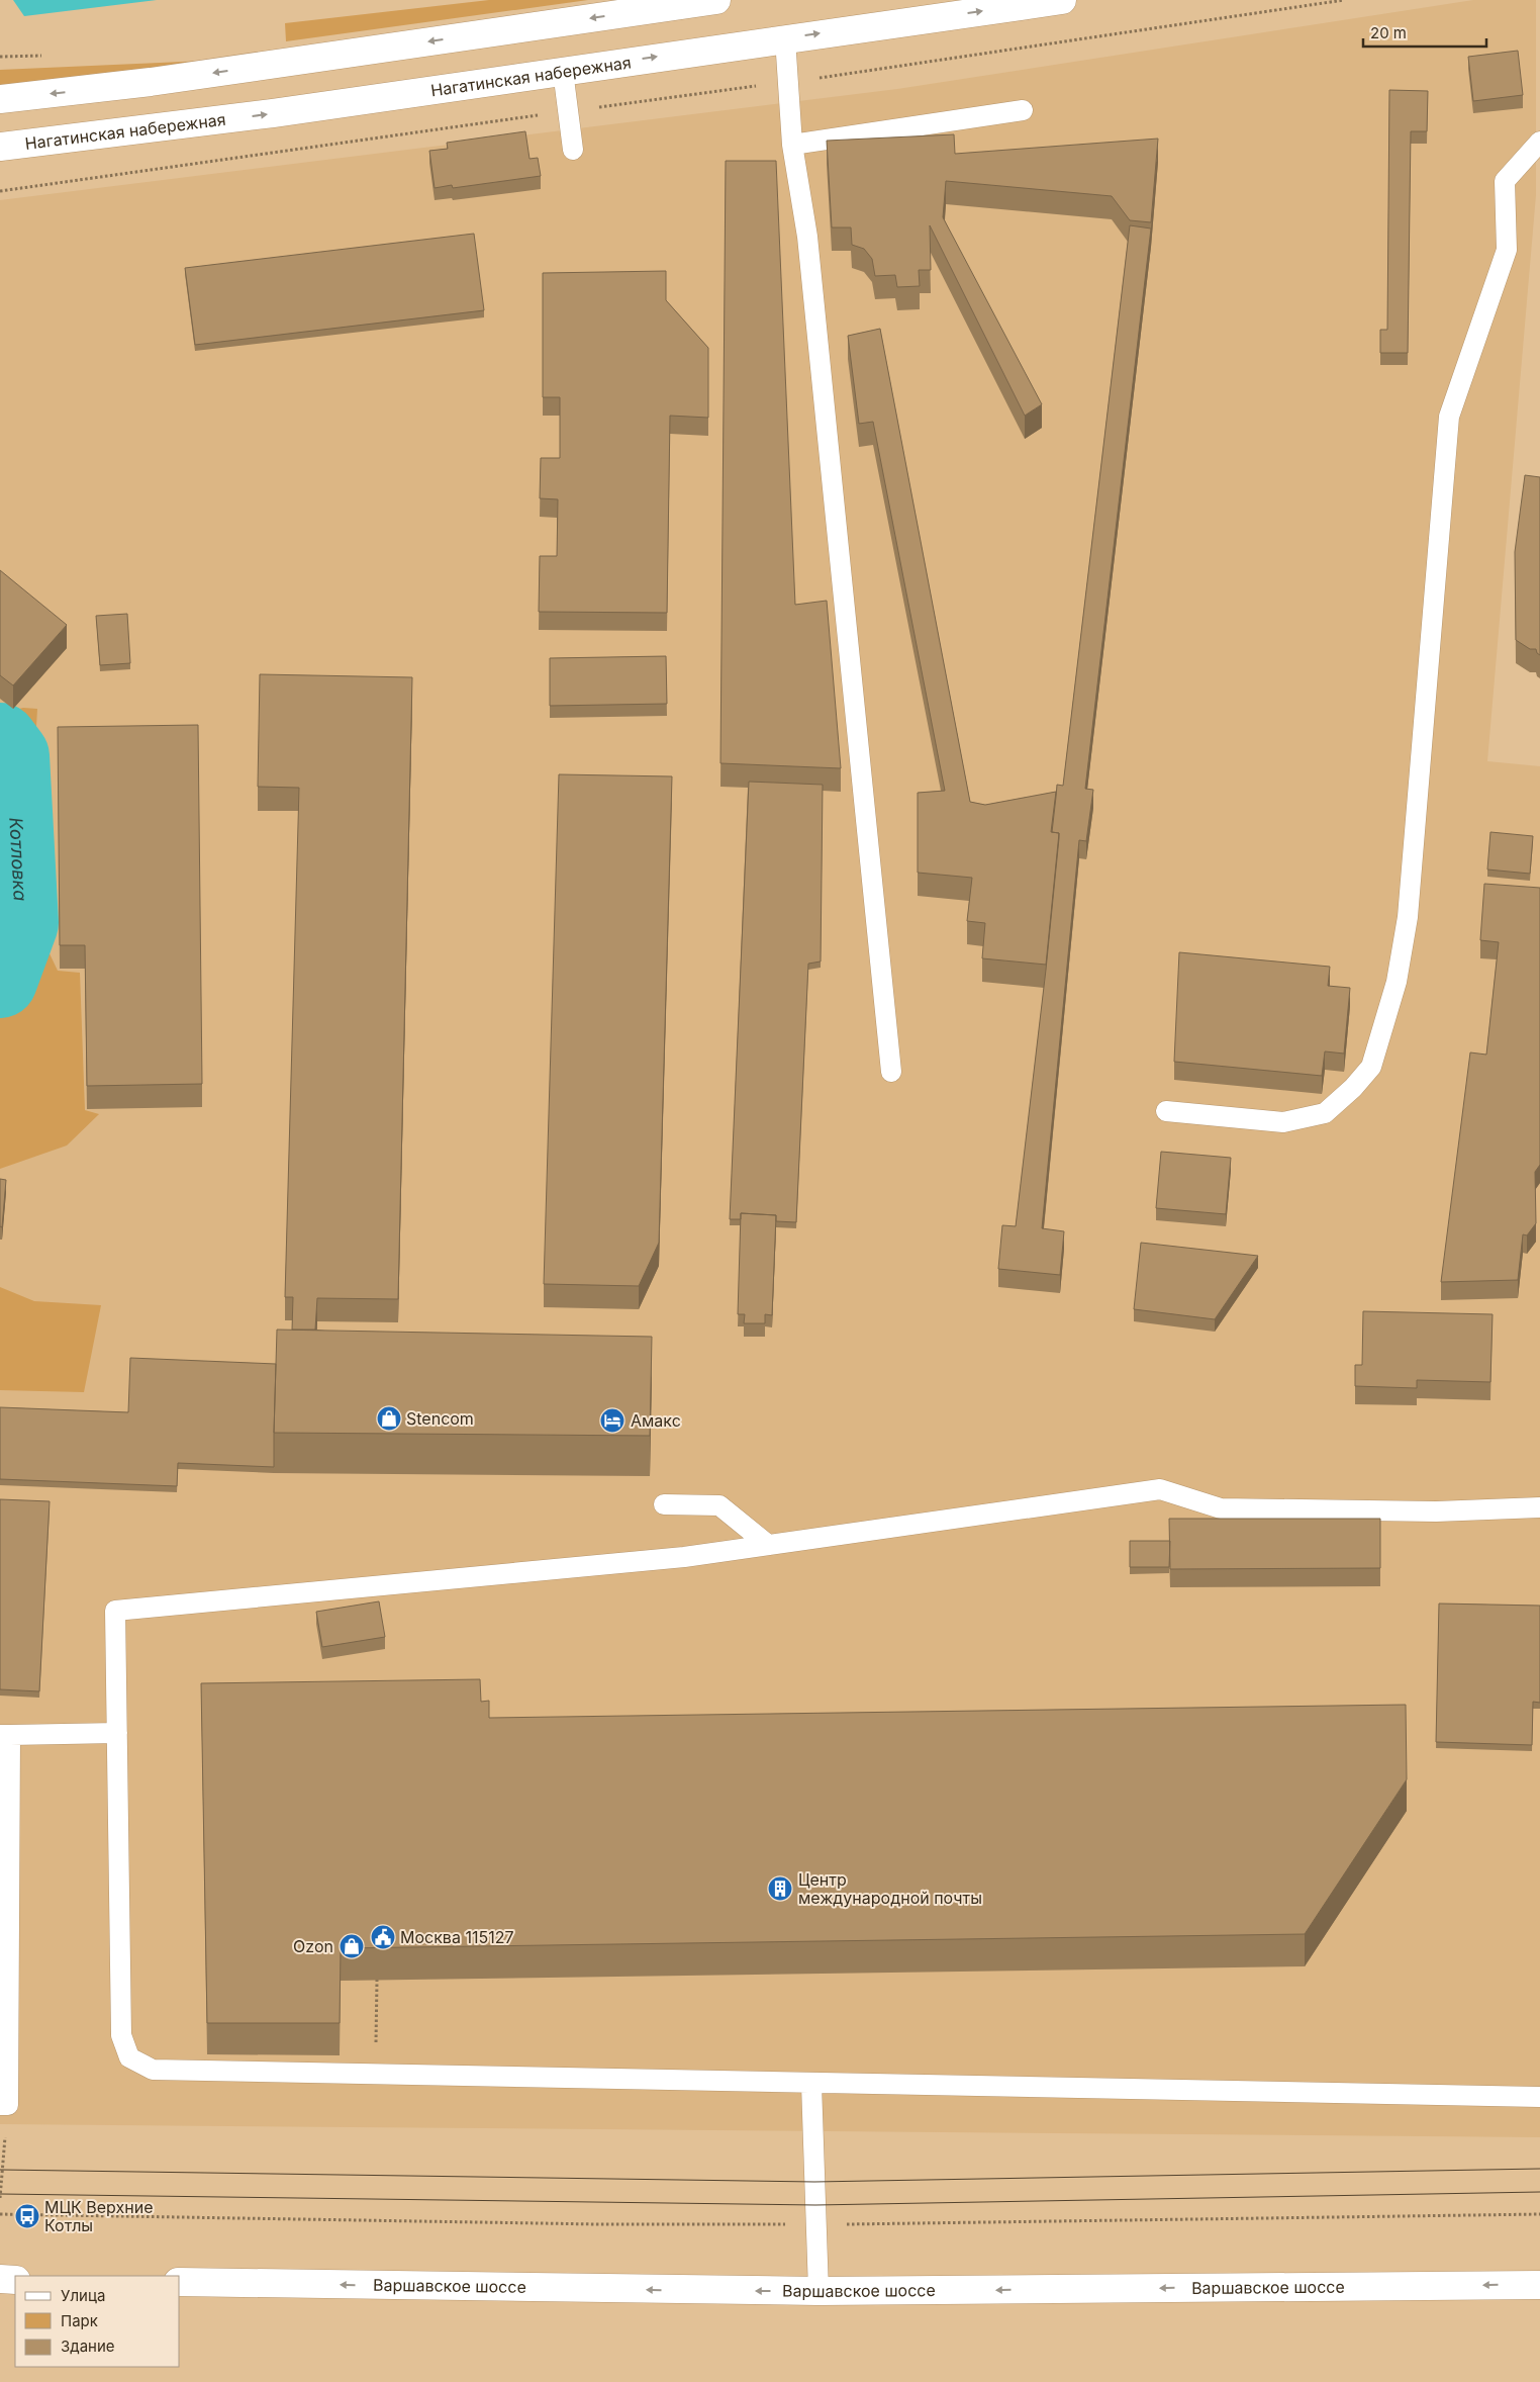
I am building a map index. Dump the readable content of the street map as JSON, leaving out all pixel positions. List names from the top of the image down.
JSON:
{
  "streets": {
    "main road": ["Нагатинская набережная", "Варшавское шоссе"]
  },
  "one_way": ["Варшавское шоссе"],
  "water": ["Котловка"],
  "places": {
    "shop": ["Stencom", "Ozon"],
    "hotel": ["Амакс"],
    "building": ["Центр международной почты"],
    "public building": ["Москва 115127"],
    "bus stop": ["МЦК Верхние Котлы"]
  },
  "legend": ["Улица", "Парк", "Здание"],
  "scale_bar": "20 m"
}
